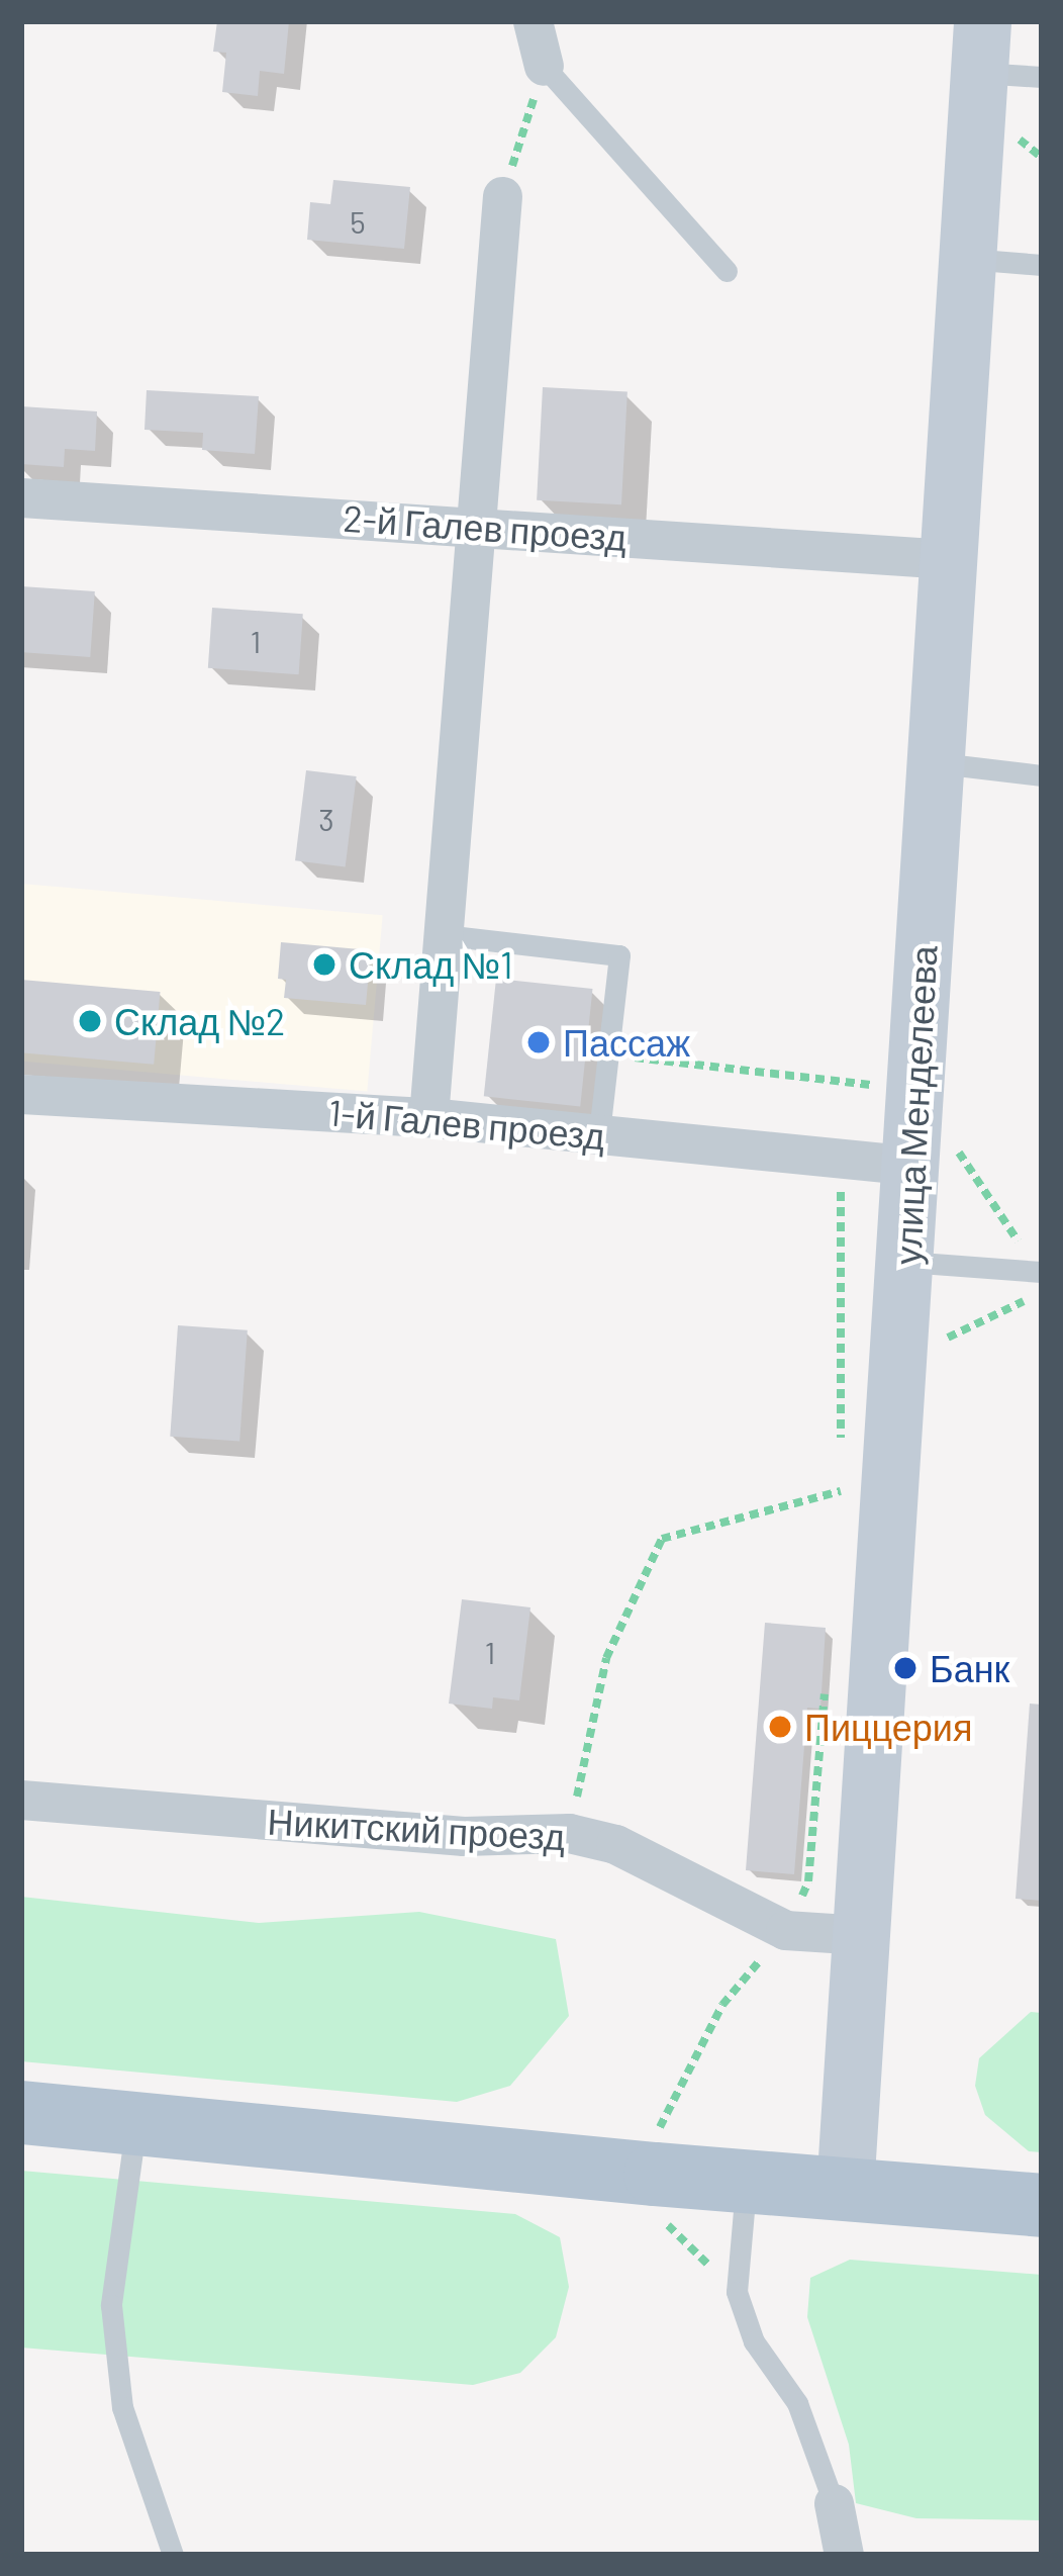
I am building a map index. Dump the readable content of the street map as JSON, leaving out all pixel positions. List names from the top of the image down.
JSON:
{
  "streets": {
    "main road": ["улица Менделеева"],
    "street": ["2-й Галев проезд", "1-й Галев проезд", "Никитский проезд"]
  },
  "crossings": [
    ["2-й Галев проезд", "улица Менделеева"],
    ["улица Менделеева", "1-й Галев проезд"],
    ["улица Менделеева", "Никитский проезд"]
  ],
  "places": [
    "Склад №1",
    "Склад №2",
    "Пассаж",
    "Банк",
    "Пиццерия"
  ],
  "house_numbers": [
    "5",
    "1",
    "3",
    "1"
  ]
}
